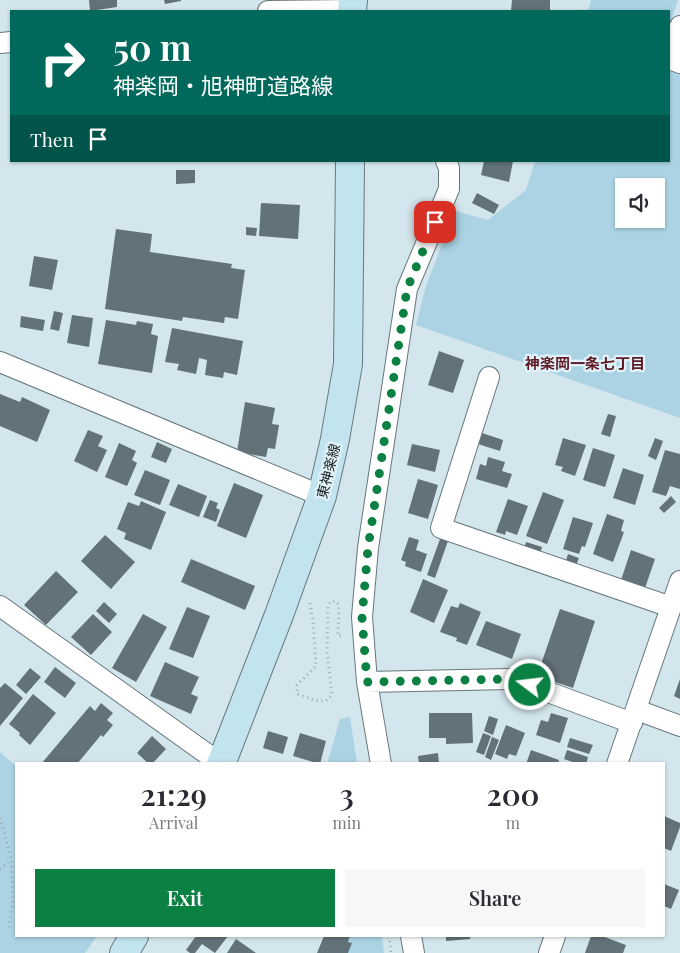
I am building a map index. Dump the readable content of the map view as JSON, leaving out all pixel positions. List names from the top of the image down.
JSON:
{
  "streets": {
    "street": ["東神楽線"]
  },
  "districts": ["神楽岡一条七丁目"],
  "page": {
    "turn": ["50 m", "神楽岡・旭神町道路線"],
    "then": "Then",
    "eta": [
      "21:29",
      "Arrival",
      "3",
      "min",
      "200",
      "m"
    ],
    "buttons": ["Exit", "Share"]
  }
}
